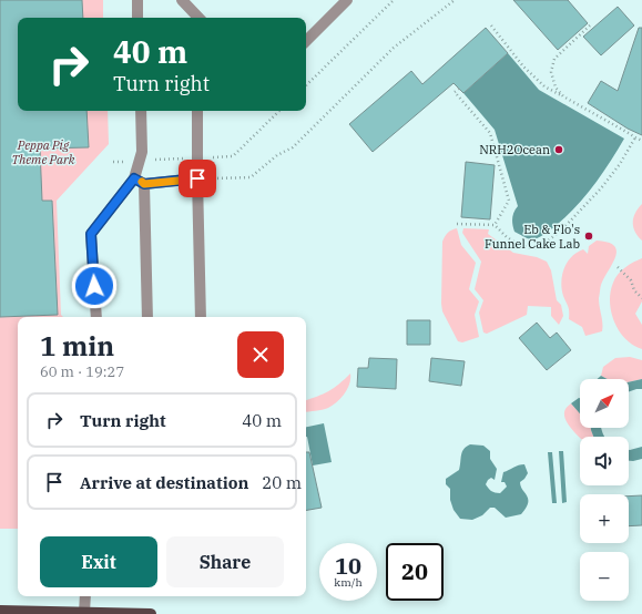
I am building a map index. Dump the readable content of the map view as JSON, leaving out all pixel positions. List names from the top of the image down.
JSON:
{
  "parks": ["Peppa Pig Theme Park"],
  "places": ["NRH2Ocean", "Eb & Flo's Funnel Cake Lab"],
  "north": "top right",
  "page": {
    "turn": ["40 m", "Turn right"],
    "heading": ["1 min", "60 m · 19:27"],
    "map_buttons": ["+", "−"],
    "list": [
      {
        "name": "Turn right",
        "value": "40 m"
      },
      {
        "name": "Arrive at destination",
        "value": "20 m"
      }
    ],
    "buttons": ["Exit", "Share"],
    "speed": "10 km/h",
    "limit": "20"
  }
}
